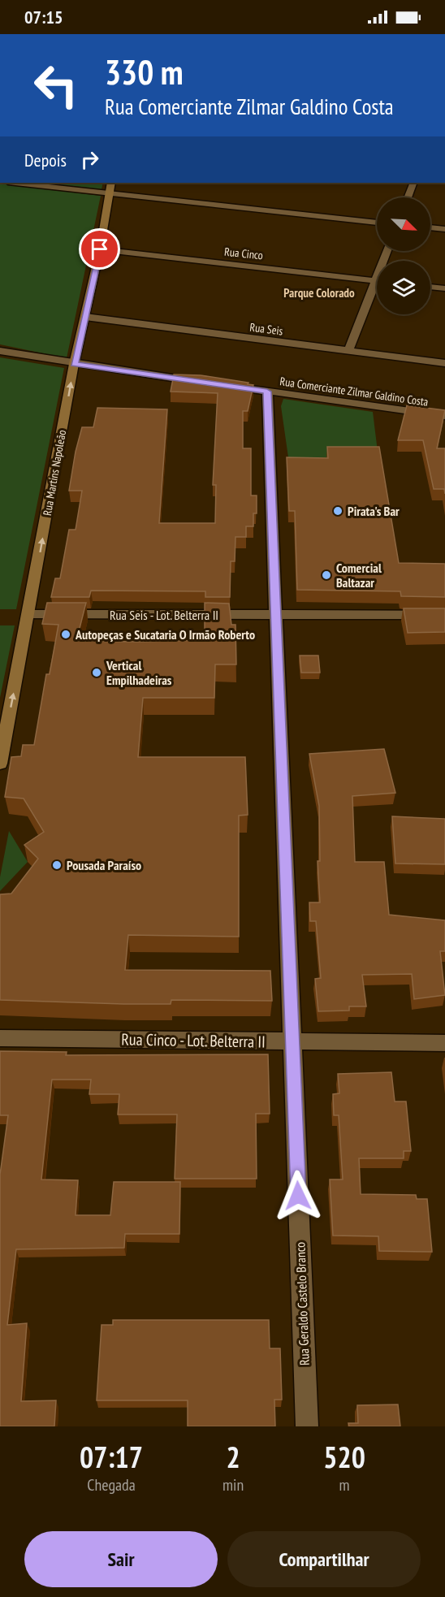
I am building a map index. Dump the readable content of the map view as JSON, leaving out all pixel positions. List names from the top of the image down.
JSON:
{
  "streets": {
    "main road": ["Rua Martins Napoleão"],
    "street": [
      "Rua Cinco",
      "Rua Seis",
      "Rua Comerciante Zilmar Galdino Costa",
      "Rua Seis - Lot. Belterra II",
      "Rua Cinco - Lot. Belterra II",
      "Rua Geraldo Castelo Branco"
    ]
  },
  "crossings": [
    ["Rua Cinco", "Rua Martins Napoleão"],
    ["Rua Seis", "Rua Martins Napoleão"],
    ["Rua Comerciante Zilmar Galdino Costa", "Rua Geraldo Castelo Branco"],
    ["Rua Martins Napoleão", "Rua Seis - Lot. Belterra II"],
    ["Rua Seis - Lot. Belterra II", "Rua Geraldo Castelo Branco"],
    ["Rua Cinco - Lot. Belterra II", "Rua Geraldo Castelo Branco"]
  ],
  "one_way": ["Rua Martins Napoleão"],
  "districts": ["Parque Colorado"],
  "places": [
    "Pirata's Bar",
    "Comercial Baltazar",
    "Autopeças e Sucataria O Irmão Roberto",
    "Vertical Empilhadeiras",
    "Pousada Paraíso"
  ],
  "north": "bottom right",
  "page": {
    "status": "07:15",
    "turn": ["330 m", "Rua Comerciante Zilmar Galdino Costa"],
    "then": "Depois",
    "eta": [
      "07:17",
      "Chegada",
      "2",
      "min",
      "520",
      "m"
    ],
    "buttons": ["Sair", "Compartilhar"]
  }
}
